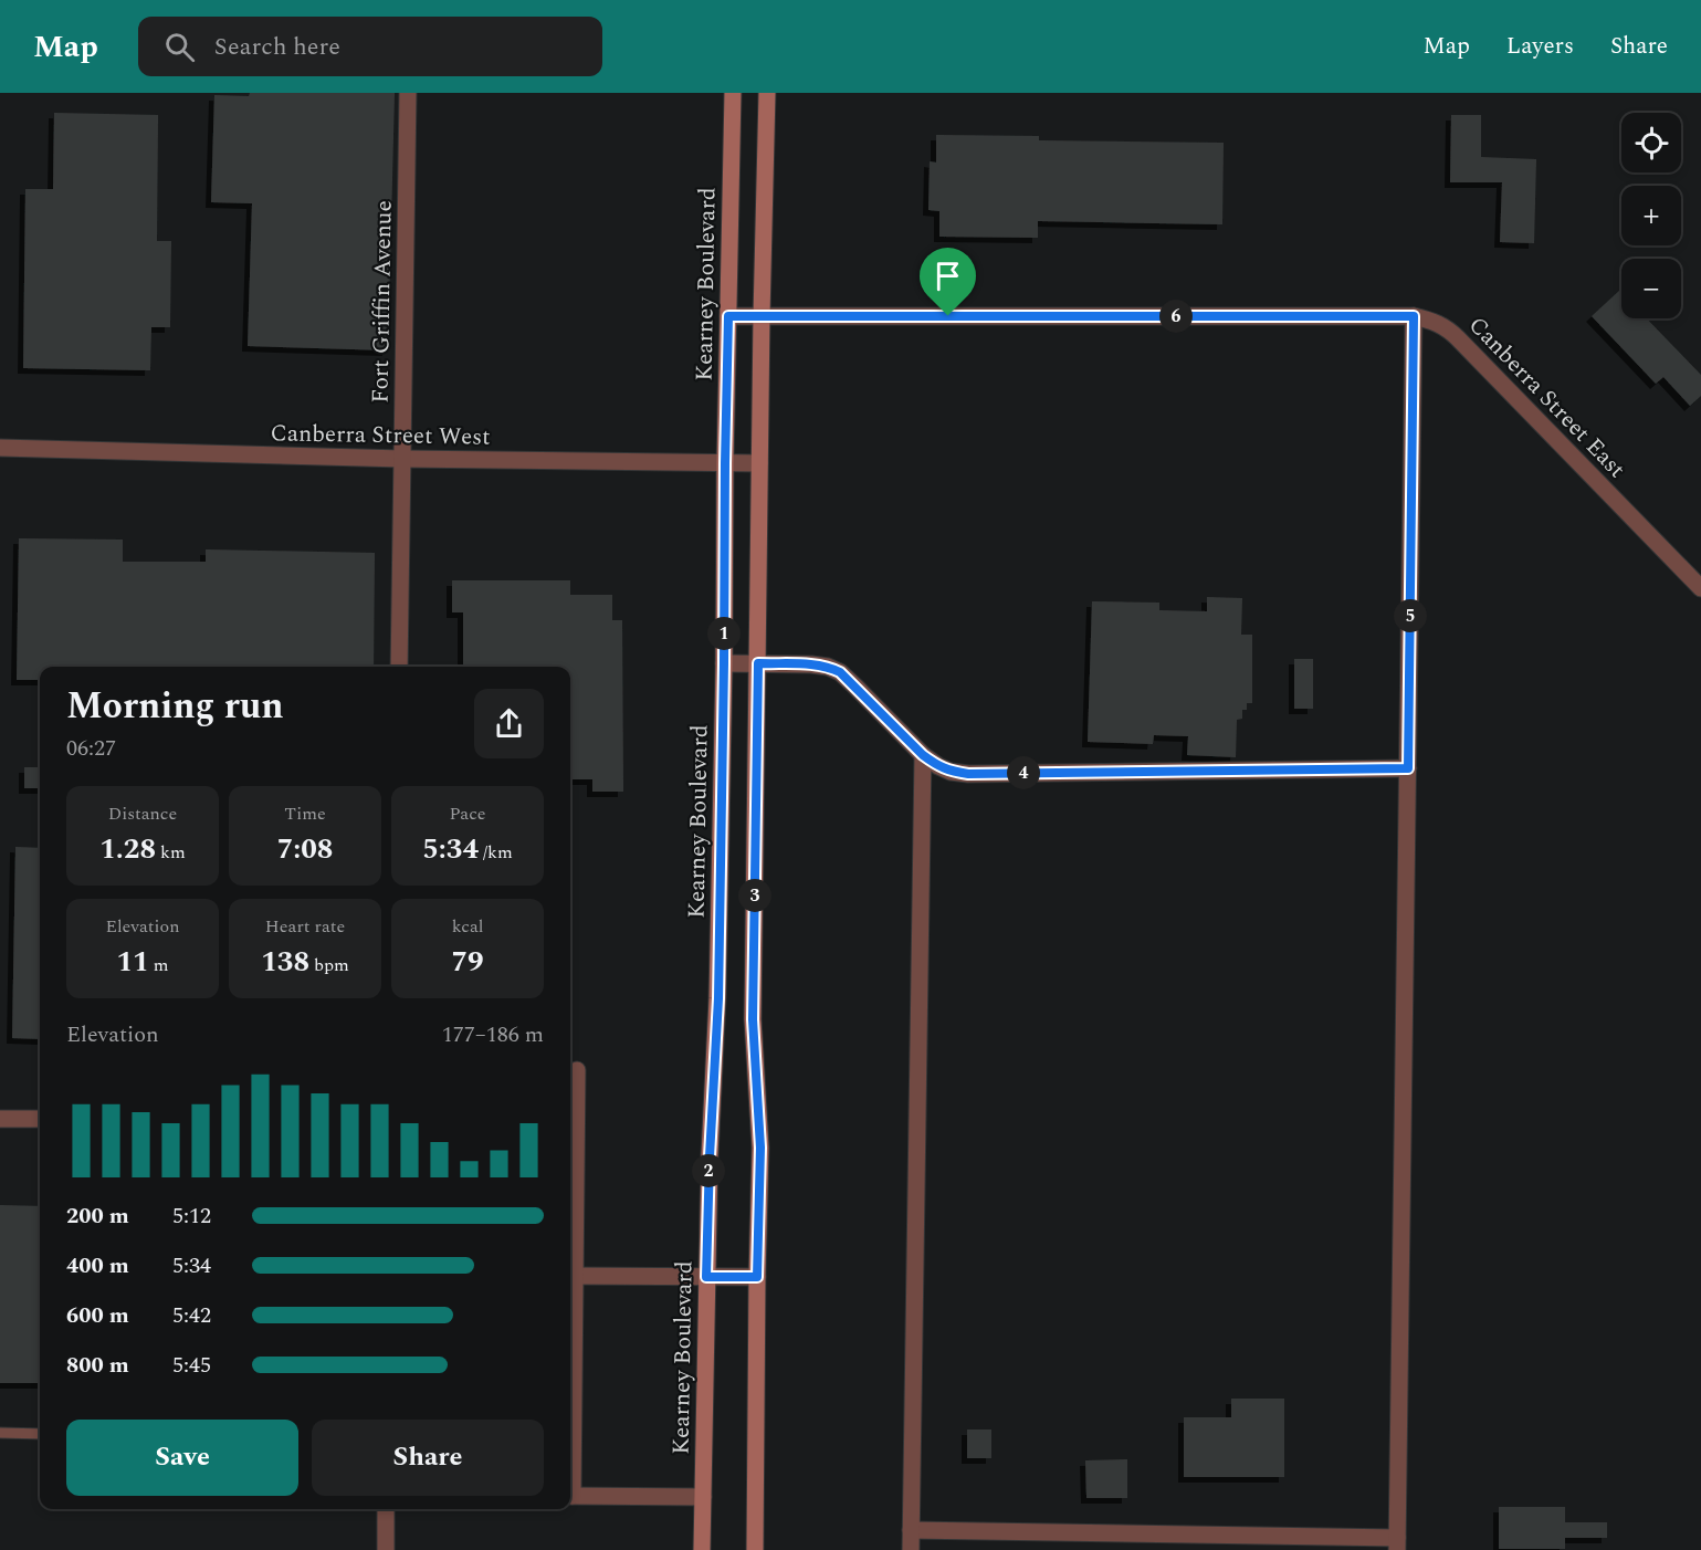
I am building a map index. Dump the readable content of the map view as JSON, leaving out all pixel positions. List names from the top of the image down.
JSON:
{
  "streets": {
    "street": [
      "Kearney Boulevard",
      "Fort Griffin Avenue",
      "Canberra Street East",
      "Canberra Street West"
    ]
  },
  "crossings": [
    ["Kearney Boulevard", "Canberra Street East"],
    ["Kearney Boulevard", "Canberra Street West"],
    ["Fort Griffin Avenue", "Canberra Street West"]
  ],
  "page": {
    "header": "Map",
    "search": "Search here",
    "nav": ["Map", "Layers", "Share"],
    "map_buttons": ["+", "−"],
    "pins": [
      "6",
      "5",
      "1",
      "4",
      "3",
      "2"
    ],
    "heading": ["Morning run", "06:27"],
    "stats": [
      ["Distance", "1.28 km"],
      ["Time", "7:08"],
      ["Pace", "5:34 /km"],
      ["Elevation", "11 m"],
      ["Heart rate", "138 bpm"],
      ["kcal", "79"]
    ],
    "chart": ["Elevation", "177–186 m"],
    "list": [
      {
        "name": "200 m",
        "note": "5:12"
      },
      {
        "name": "400 m",
        "note": "5:34"
      },
      {
        "name": "600 m",
        "note": "5:42"
      },
      {
        "name": "800 m",
        "note": "5:45"
      }
    ],
    "buttons": ["Save", "Share"]
  }
}
